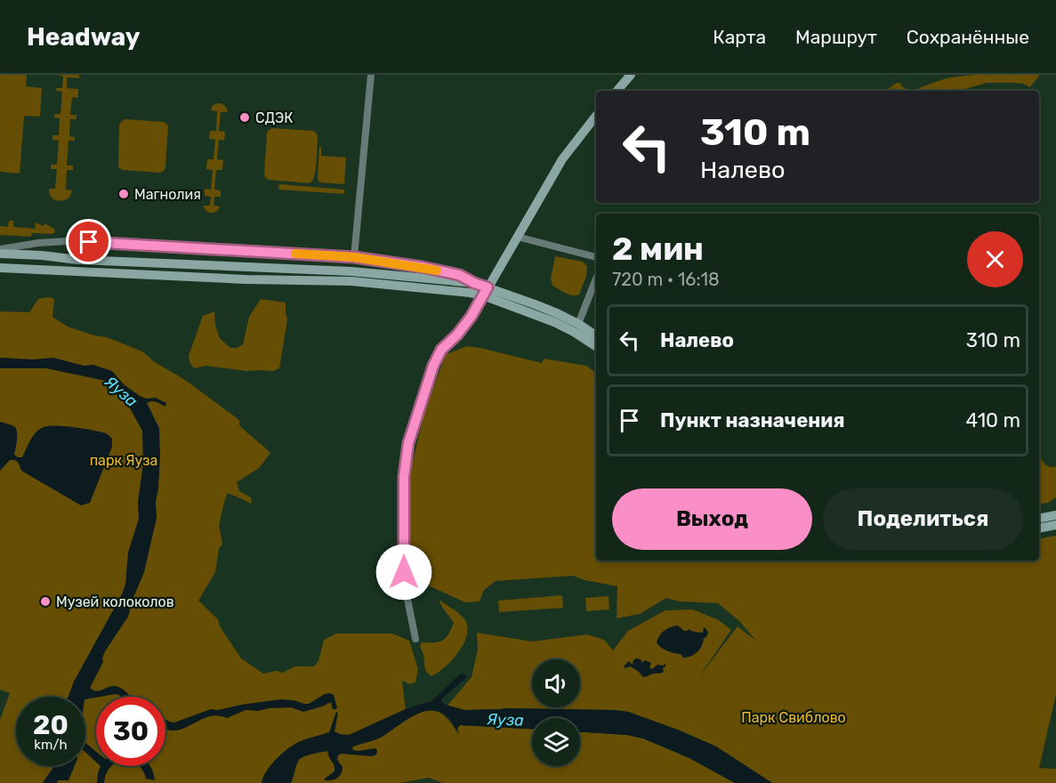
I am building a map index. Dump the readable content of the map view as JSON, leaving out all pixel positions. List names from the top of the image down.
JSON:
{
  "water": ["Яуза"],
  "parks": ["парк Яуза", "Парк Свиблово"],
  "places": ["СДЭК", "Магнолия", "Музей колоколов"],
  "page": {
    "header": "Headway",
    "nav": ["Карта", "Маршрут", "Сохранённые"],
    "turn": ["310 m", "Налево"],
    "heading": ["2 мин", "720 m · 16:18"],
    "list": [
      {
        "name": "Налево",
        "value": "310 m"
      },
      {
        "name": "Пункт назначения",
        "value": "410 m"
      }
    ],
    "buttons": ["Выход", "Поделиться"],
    "speed": "20 km/h",
    "limit": "30"
  }
}
